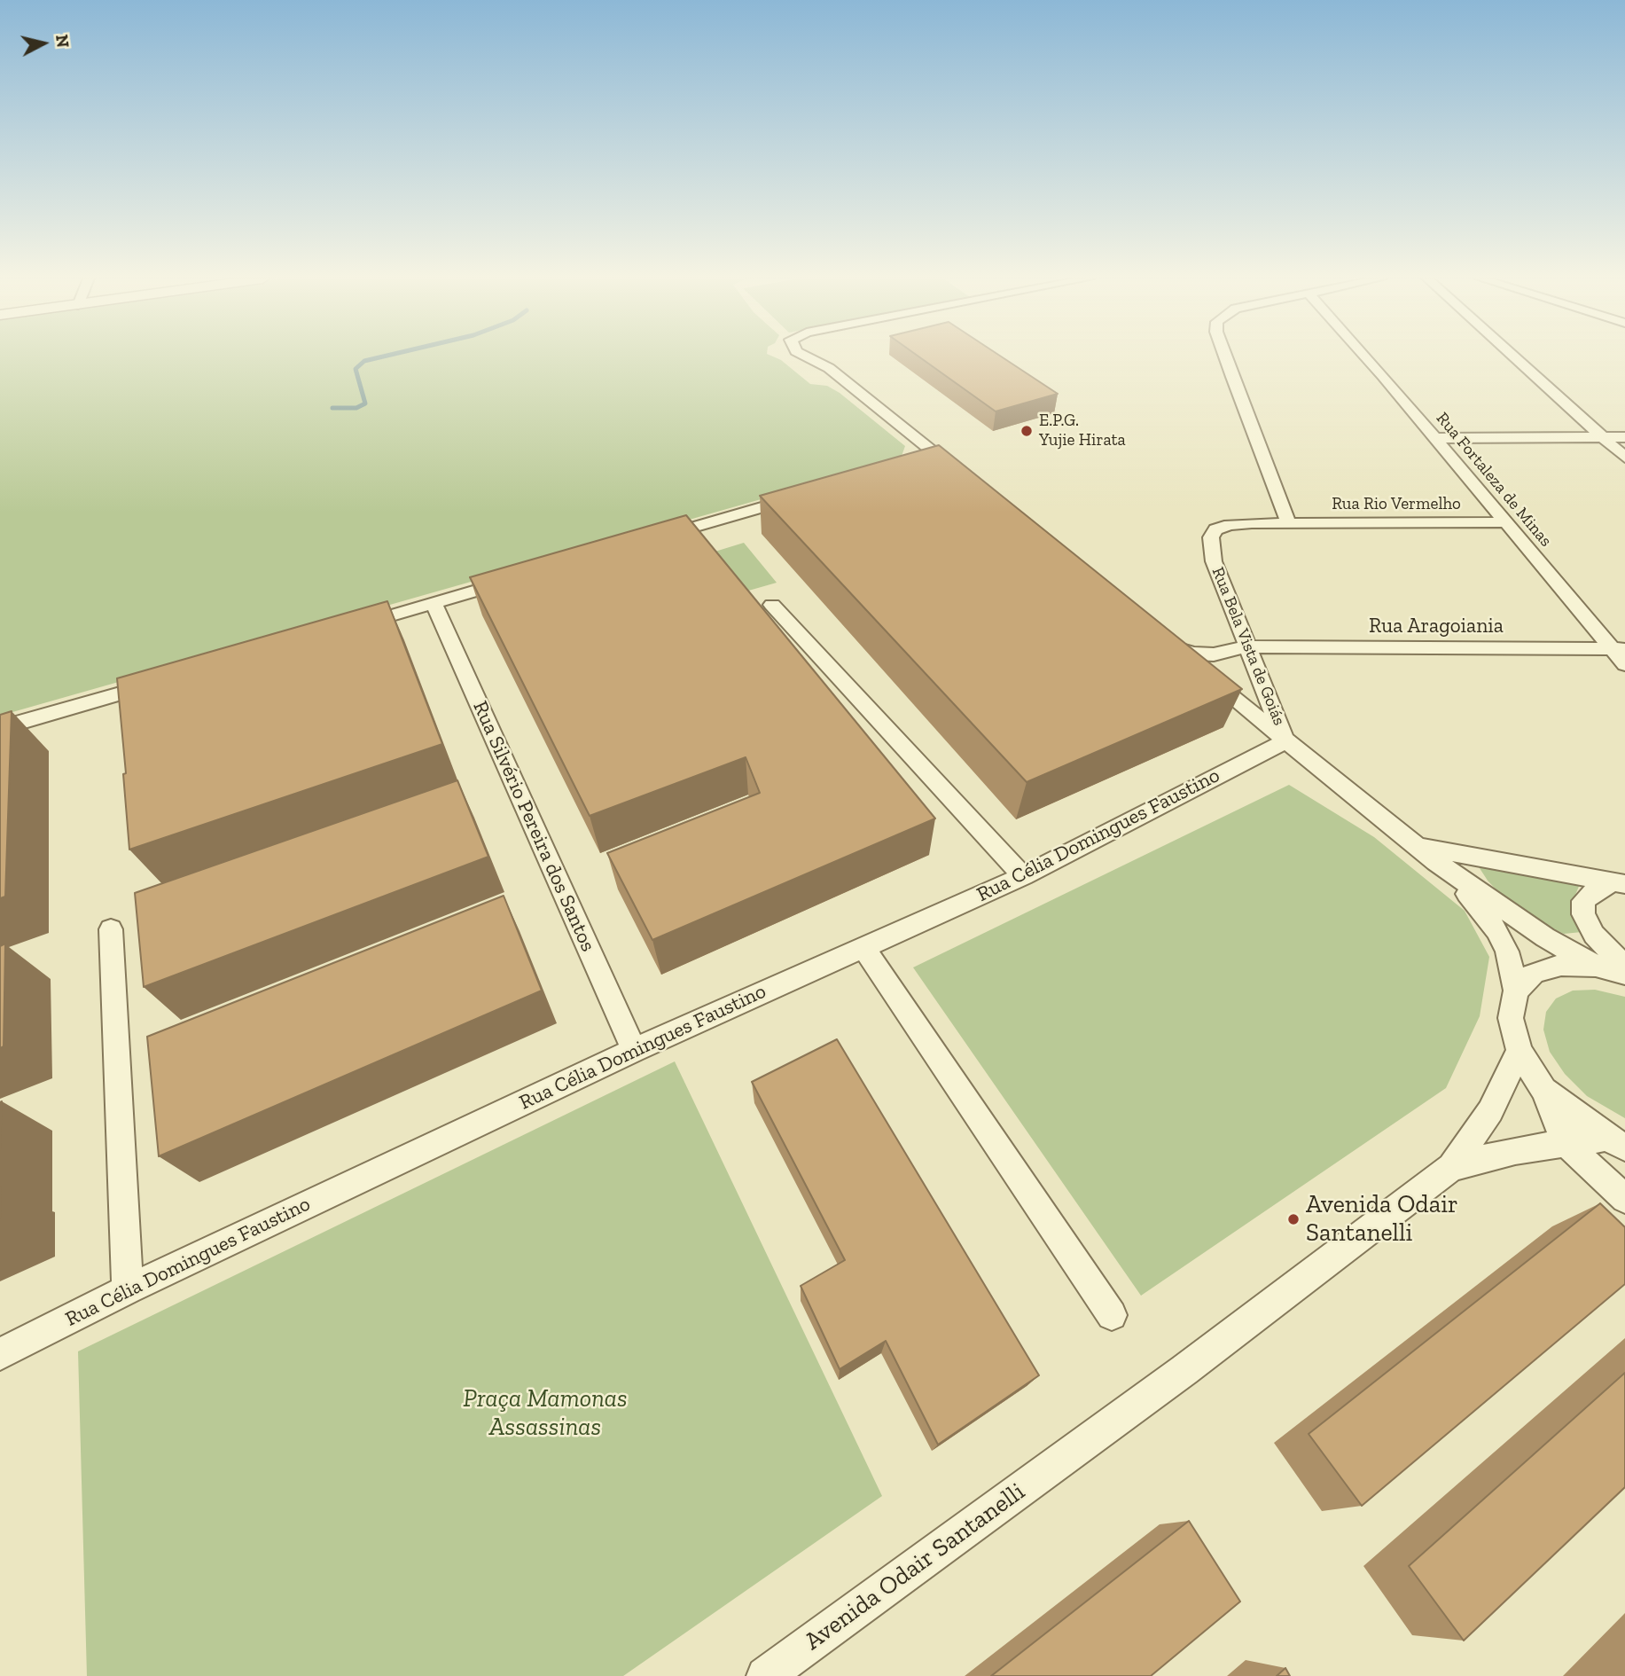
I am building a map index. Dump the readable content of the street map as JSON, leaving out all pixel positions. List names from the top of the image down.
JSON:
{
  "streets": {
    "street": [
      "Rua Fortaleza de Minas",
      "Rua Rio Vermelho",
      "Rua Aragoiania",
      "Rua Bela Vista de Goiás",
      "Rua Silvério Pereira dos Santos",
      "Rua Célia Domingues Faustino",
      "Avenida Odair Santanelli"
    ]
  },
  "crossings": [
    ["Rua Fortaleza de Minas", "Rua Rio Vermelho"],
    ["Rua Fortaleza de Minas", "Rua Aragoiania"],
    ["Rua Rio Vermelho", "Rua Bela Vista de Goiás"],
    ["Rua Aragoiania", "Rua Bela Vista de Goiás"],
    ["Rua Bela Vista de Goiás", "Rua Célia Domingues Faustino"],
    ["Rua Silvério Pereira dos Santos", "Rua Célia Domingues Faustino"]
  ],
  "parks": ["Praça Mamonas Assassinas"],
  "places": ["E.P.G. Yujie Hirata", "Avenida Odair Santanelli"],
  "north": "right"
}
